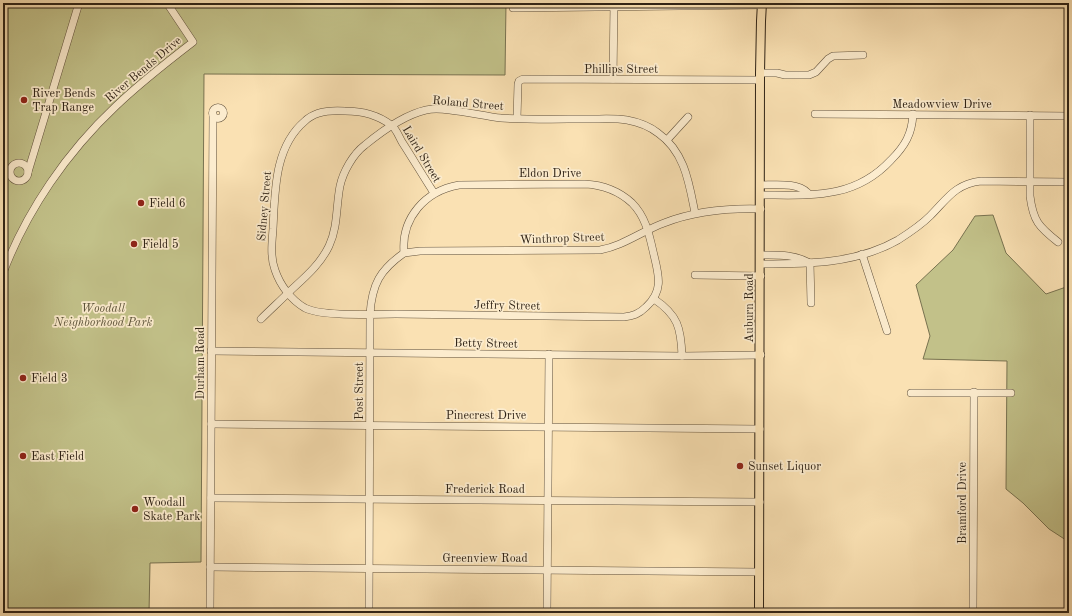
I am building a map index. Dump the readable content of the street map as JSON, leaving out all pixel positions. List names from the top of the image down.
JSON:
{
  "streets": {
    "main road": ["Auburn Road"],
    "street": [
      "River Bends Drive",
      "Phillips Street",
      "Roland Street",
      "Meadowview Drive",
      "Laird Street",
      "Eldon Drive",
      "Sidney Street",
      "Winthrop Street",
      "Jeffry Street",
      "Betty Street",
      "Durham Road",
      "Post Street",
      "Pinecrest Drive",
      "Frederick Road",
      "Bramford Drive",
      "Greenview Road"
    ]
  },
  "crossings": [
    ["Phillips Street", "Roland Street"],
    ["Phillips Street", "Auburn Road"],
    ["Roland Street", "Laird Street"],
    ["Roland Street", "Sidney Street"],
    ["Roland Street", "Winthrop Street"],
    ["Roland Street", "Jeffry Street"],
    ["Laird Street", "Eldon Drive"],
    ["Laird Street", "Sidney Street"],
    ["Eldon Drive", "Winthrop Street"],
    ["Sidney Street", "Jeffry Street"],
    ["Winthrop Street", "Auburn Road"],
    ["Winthrop Street", "Post Street"],
    ["Jeffry Street", "Post Street"],
    ["Auburn Road", "Betty Street"],
    ["Auburn Road", "Pinecrest Drive"],
    ["Auburn Road", "Frederick Road"],
    ["Auburn Road", "Greenview Road"],
    ["Betty Street", "Durham Road"],
    ["Betty Street", "Post Street"],
    ["Durham Road", "Pinecrest Drive"],
    ["Durham Road", "Frederick Road"],
    ["Durham Road", "Greenview Road"],
    ["Post Street", "Pinecrest Drive"],
    ["Post Street", "Frederick Road"],
    ["Post Street", "Greenview Road"]
  ],
  "parks": ["Woodall Neighborhood Park"],
  "places": [
    "River Bends Trap Range",
    "Field 6",
    "Field 5",
    "Field 3",
    "East Field",
    "Sunset Liquor",
    "Woodall Skate Park"
  ]
}
